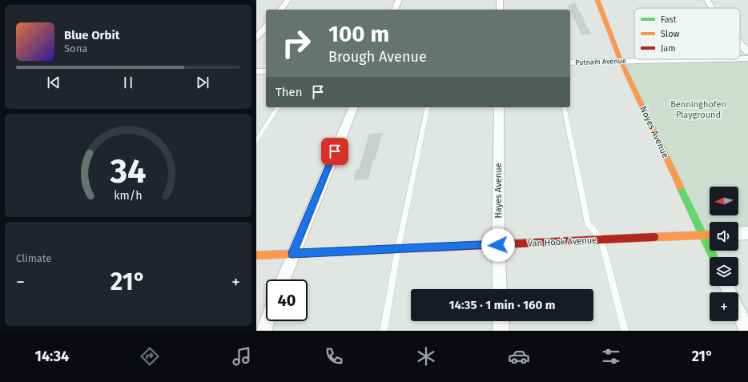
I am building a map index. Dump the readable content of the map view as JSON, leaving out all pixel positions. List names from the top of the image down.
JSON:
{
  "streets": {
    "street": [
      "Putnam Avenue",
      "Noyes Avenue",
      "Hayes Avenue",
      "Van Hook Avenue"
    ]
  },
  "crossings": [
    ["Putnam Avenue", "Noyes Avenue"],
    ["Noyes Avenue", "Van Hook Avenue"],
    ["Hayes Avenue", "Van Hook Avenue"]
  ],
  "parks": ["Benninghofen Playground"],
  "legend": ["Fast", "Slow", "Jam"],
  "north": "left",
  "page": {
    "turn": ["100 m", "Brough Avenue"],
    "song": ["Blue Orbit", "Sona"],
    "then": "Then",
    "map_buttons": "+",
    "tile": "Climate",
    "heat": ["−", "21°", "+"],
    "limit": "40",
    "trip": "14:35 · 1 min · 160 m",
    "tabs": ["14:34", "21°"],
    "gauge": ["34", "km/h"]
  }
}
